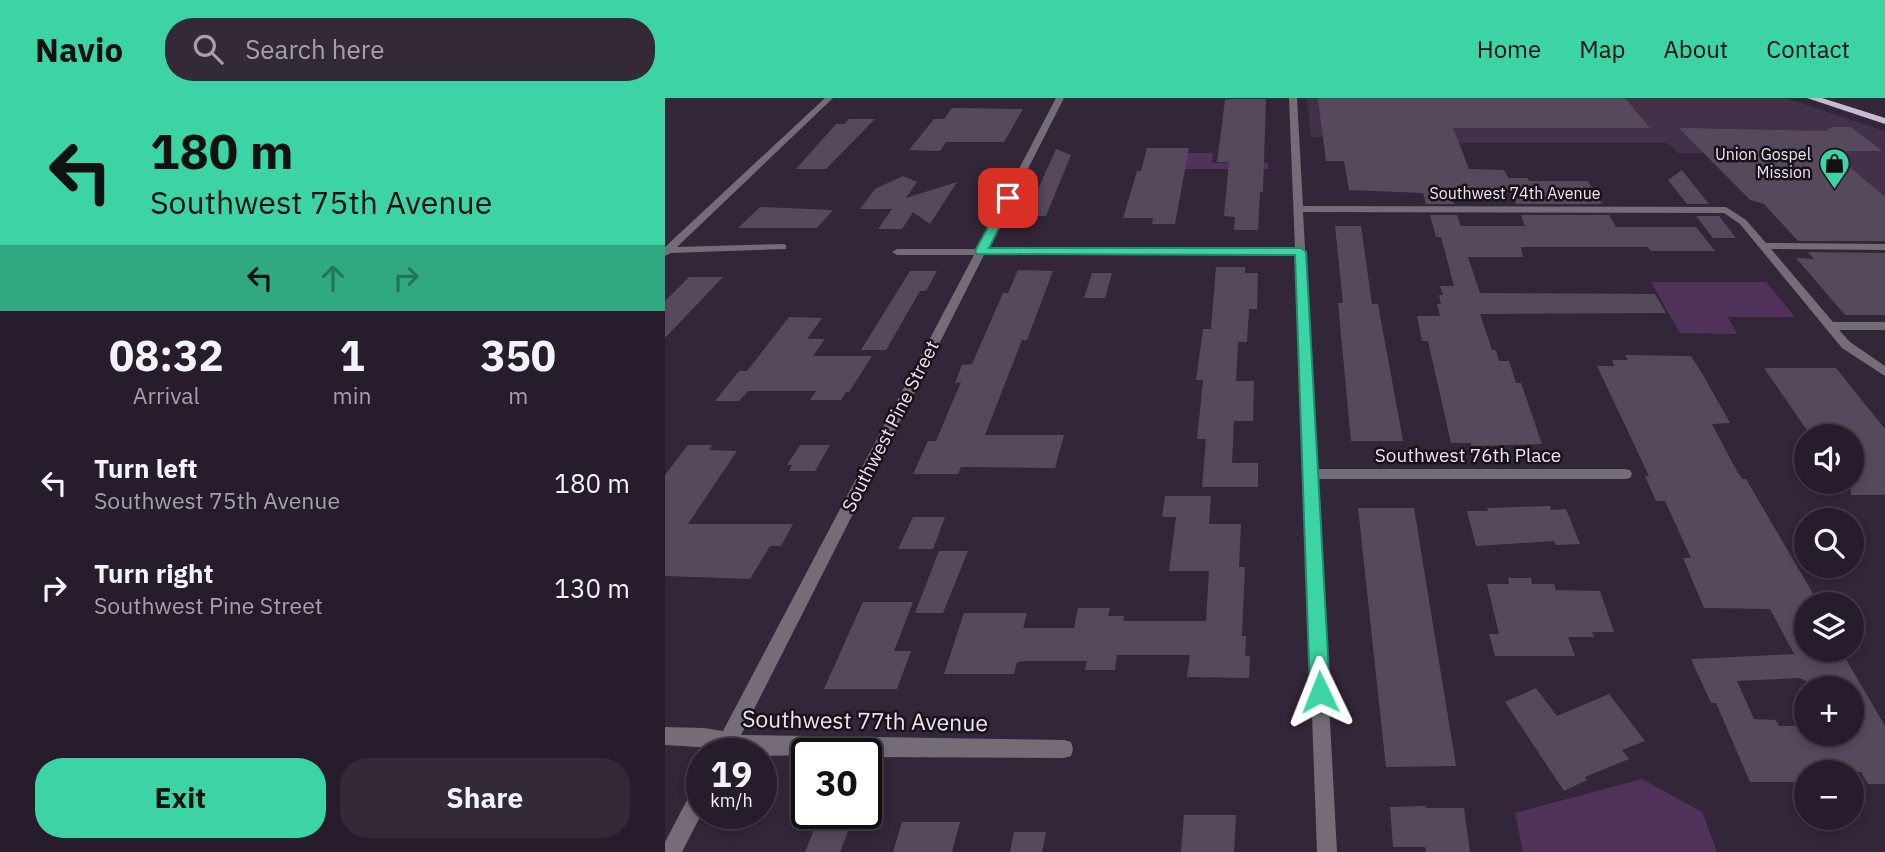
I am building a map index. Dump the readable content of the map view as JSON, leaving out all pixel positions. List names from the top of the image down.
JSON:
{
  "streets": {
    "street": [
      "Southwest 74th Avenue",
      "Southwest Pine Street",
      "Southwest 76th Place",
      "Southwest 77th Avenue"
    ]
  },
  "places": {
    "shop": ["Union Gospel Mission"]
  },
  "page": {
    "header": "Navio",
    "search": "Search here",
    "nav": [
      "Home",
      "Map",
      "About",
      "Contact"
    ],
    "turn": ["180 m", "Southwest 75th Avenue"],
    "eta": [
      "08:32",
      "Arrival",
      "1",
      "min",
      "350",
      "m"
    ],
    "map_buttons": ["+", "−"],
    "list": [
      {
        "name": "Turn left",
        "note": "Southwest 75th Avenue",
        "value": "180 m"
      },
      {
        "name": "Turn right",
        "note": "Southwest Pine Street",
        "value": "130 m"
      }
    ],
    "speed": "19 km/h",
    "limit": "30",
    "buttons": ["Exit", "Share"]
  }
}
